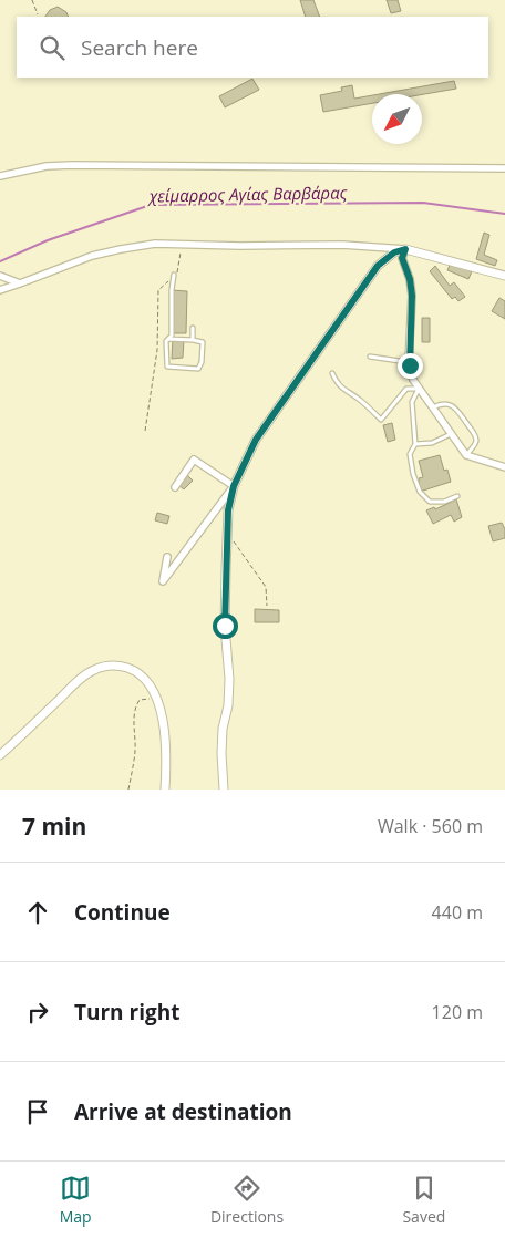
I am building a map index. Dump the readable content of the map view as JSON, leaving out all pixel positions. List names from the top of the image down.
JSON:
{
  "water": ["χείμαρρος Αγίας Βαρβάρας"],
  "north": "bottom left",
  "page": {
    "search": "Search here",
    "heading": ["7 min", "Walk · 560 m"],
    "list": [
      ["Continue", "440 m"],
      ["Turn right", "120 m"],
      "Arrive at destination"
    ],
    "nav": ["Map", "Directions", "Saved"]
  }
}
